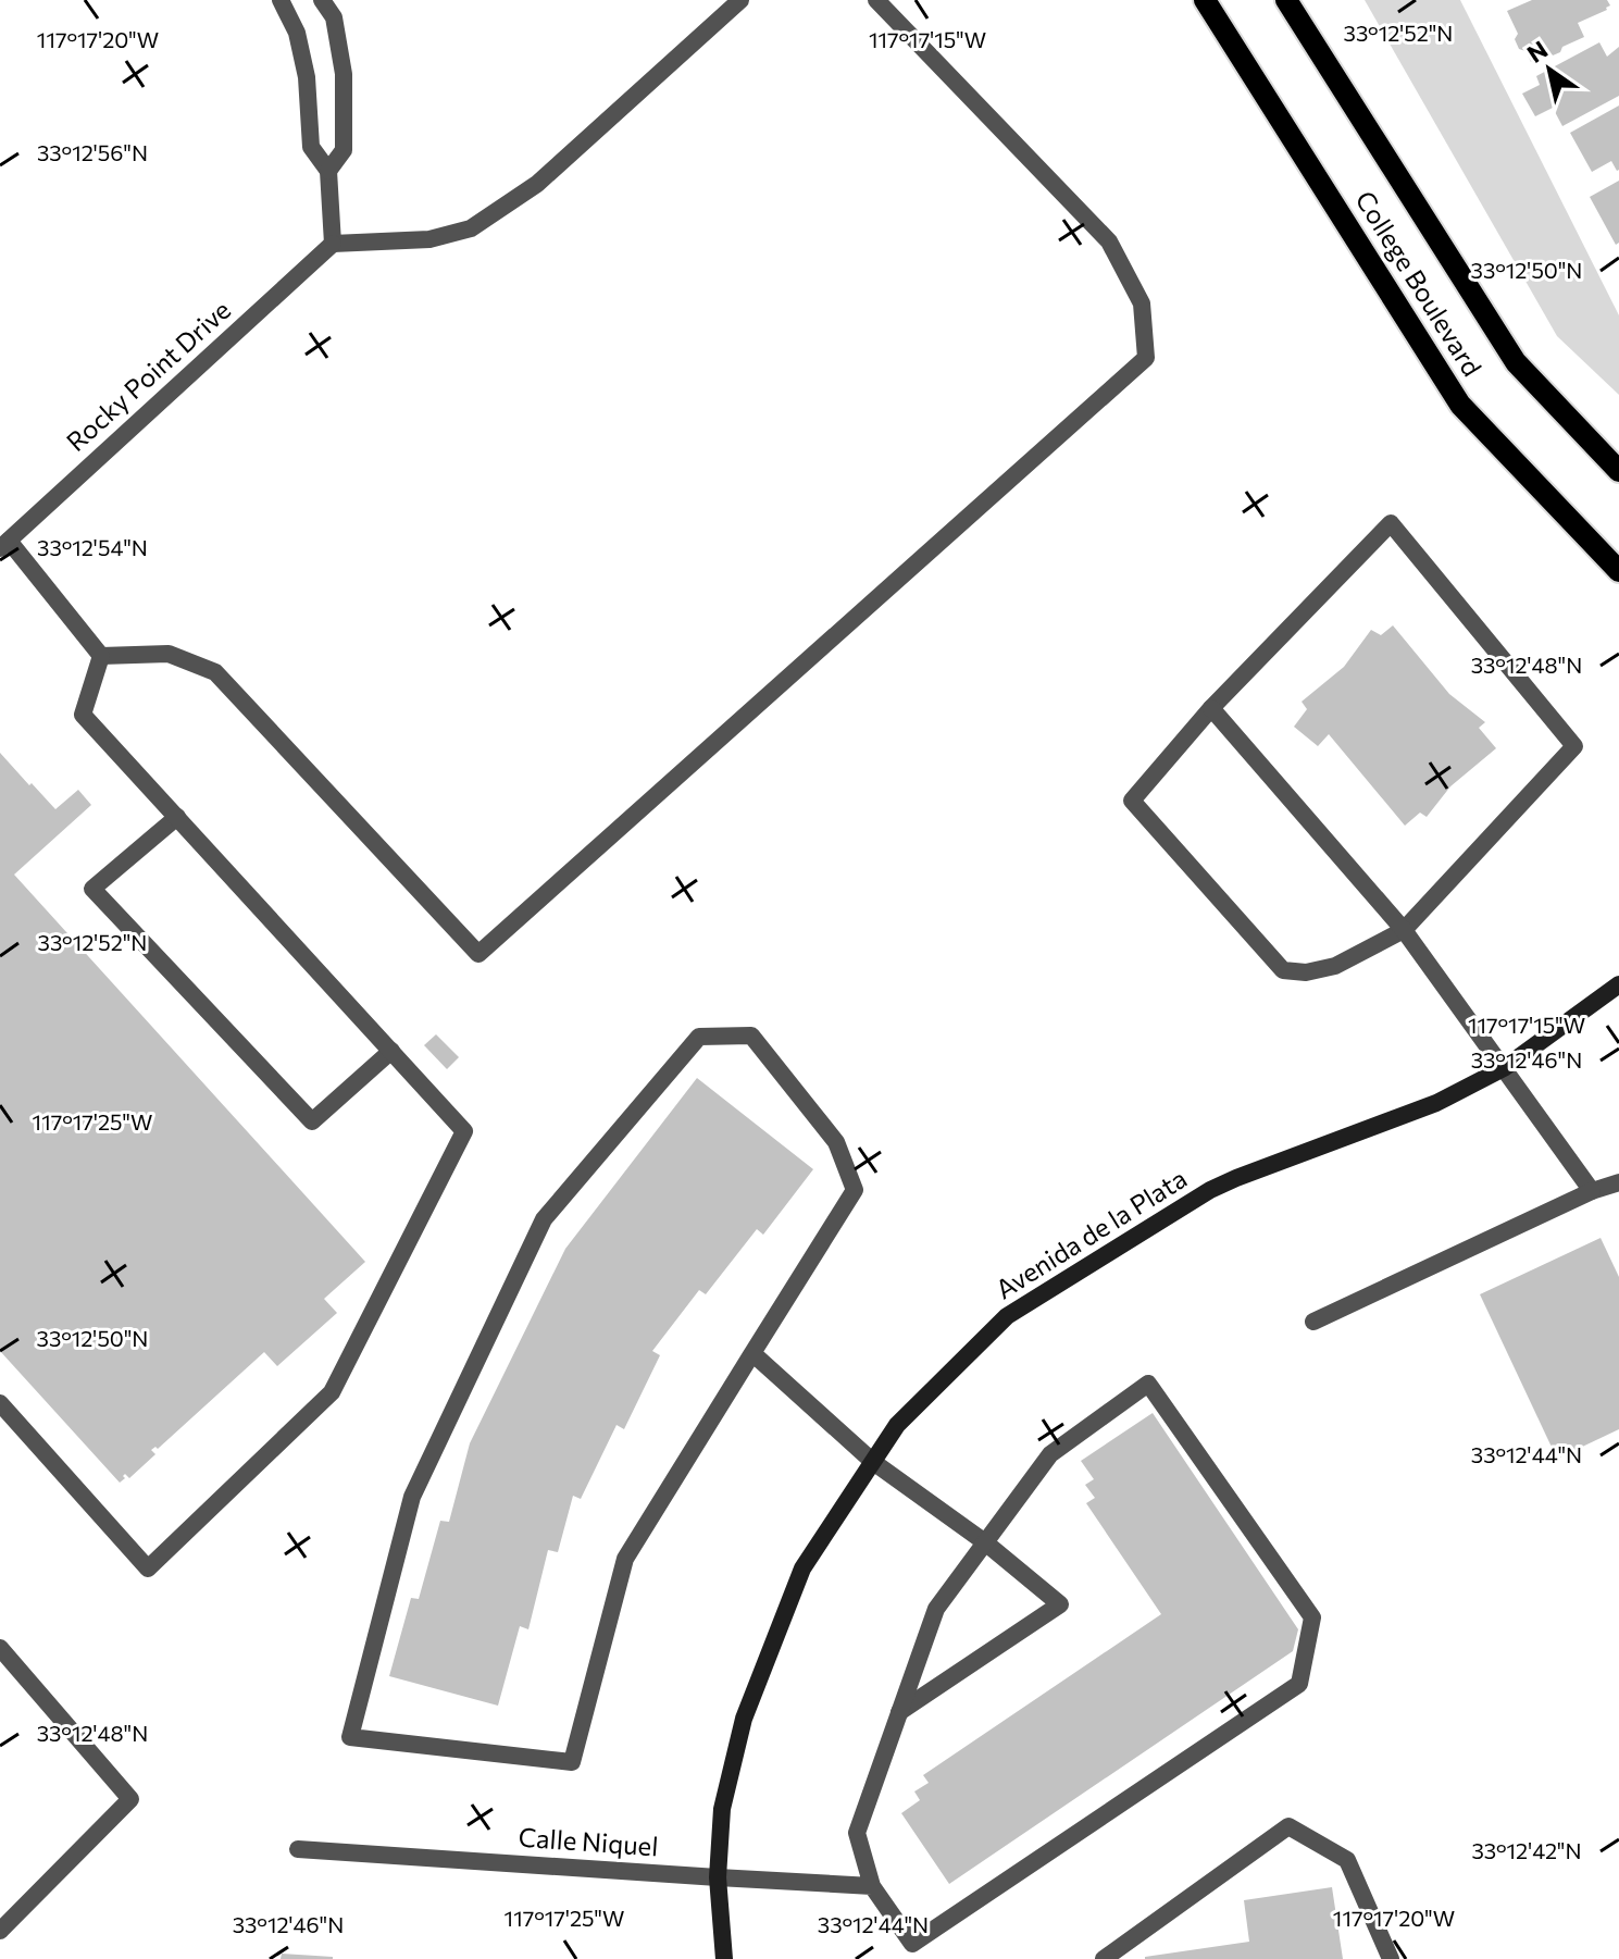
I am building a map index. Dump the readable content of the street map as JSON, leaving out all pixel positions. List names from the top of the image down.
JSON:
{
  "streets": {
    "main road": ["College Boulevard"],
    "street": ["Rocky Point Drive", "Avenida de la Plata", "Calle Niquel"]
  },
  "crossings": [
    ["Avenida de la Plata", "Calle Niquel"]
  ],
  "north": "top left",
  "coordinates": [
    "33°12'52\"N",
    "117°17'20\"W",
    "117°17'15\"W",
    "33°12'56\"N",
    "33°12'50\"N",
    "33°12'54\"N",
    "33°12'48\"N",
    "33°12'46\"N",
    "117°17'25\"W",
    "33°12'44\"N",
    "33°12'42\"N"
  ]
}
